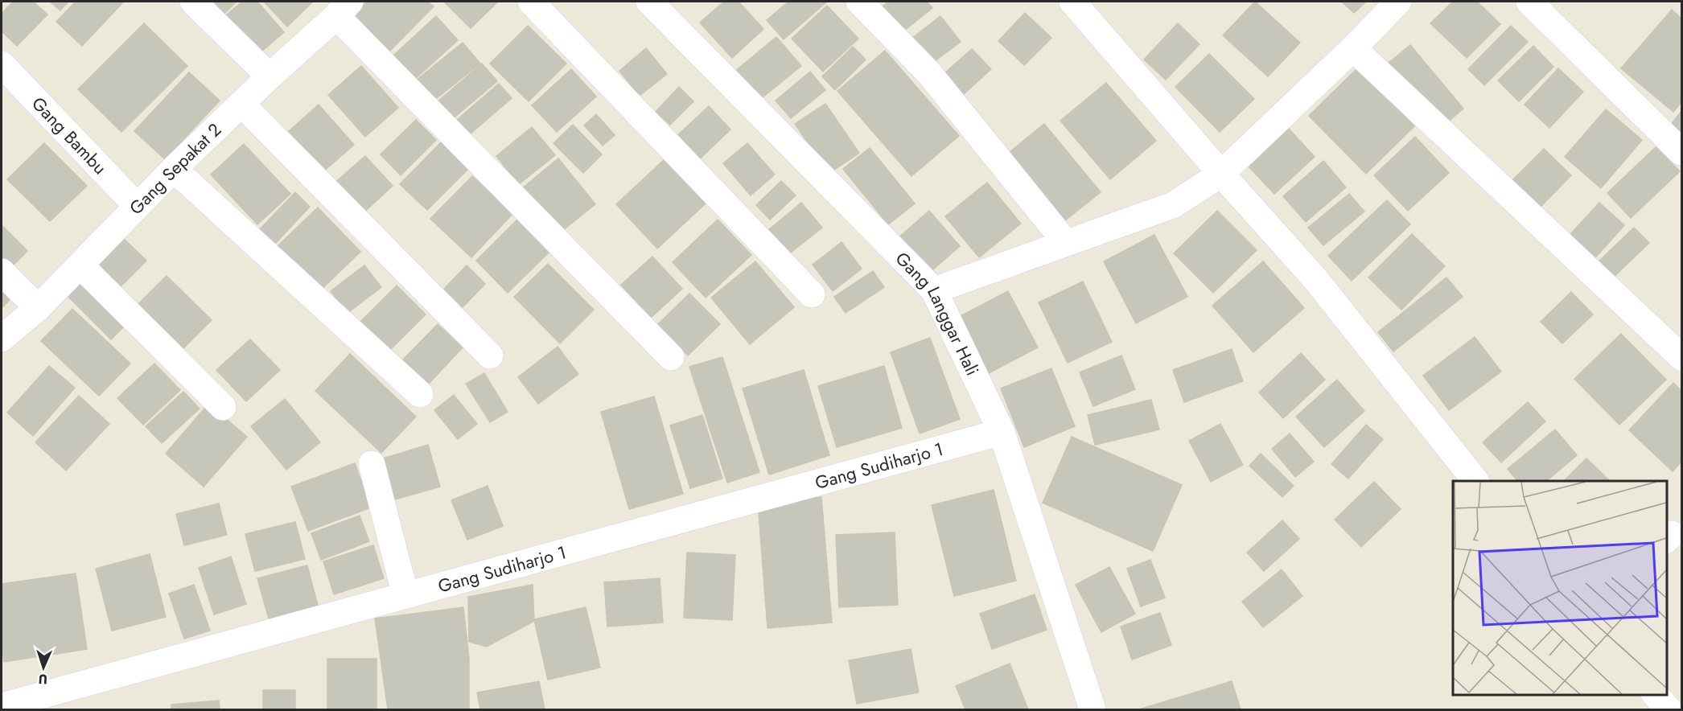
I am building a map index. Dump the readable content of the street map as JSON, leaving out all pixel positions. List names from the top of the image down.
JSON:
{
  "streets": {
    "street": [
      "Gang Bambu",
      "Gang Sepakat 2",
      "Gang Langgar Hali",
      "Gang Sudiharjo 1"
    ]
  },
  "crossings": [
    ["Gang Bambu", "Gang Sepakat 2"],
    ["Gang Langgar Hali", "Gang Sudiharjo 1"]
  ],
  "north": "bottom"
}
